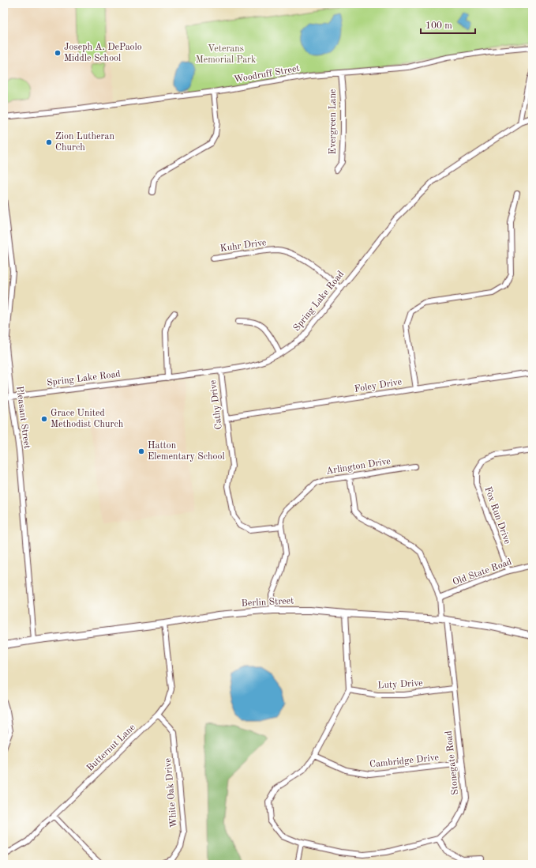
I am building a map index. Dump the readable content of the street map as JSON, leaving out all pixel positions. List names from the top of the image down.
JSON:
{
  "streets": {
    "main road": ["Berlin Street"],
    "street": [
      "Woodruff Street",
      "Evergreen Lane",
      "Kuhr Drive",
      "Spring Lake Road",
      "Foley Drive",
      "Cathy Drive",
      "Pleasant Street",
      "Arlington Drive",
      "Fox Run Drive",
      "Old State Road",
      "Luty Drive",
      "Butternut Lane",
      "Cambridge Drive",
      "Stonegate Road",
      "White Oak Drive"
    ]
  },
  "crossings": [
    ["Woodruff Street", "Evergreen Lane"],
    ["Kuhr Drive", "Spring Lake Road"],
    ["Spring Lake Road", "Cathy Drive"],
    ["Spring Lake Road", "Pleasant Street"],
    ["Foley Drive", "Cathy Drive"],
    ["Cathy Drive", "Arlington Drive"],
    ["Pleasant Street", "Berlin Street"],
    ["Arlington Drive", "Berlin Street"],
    ["Arlington Drive", "Stonegate Road"],
    ["Fox Run Drive", "Old State Road"],
    ["Old State Road", "Stonegate Road"],
    ["Berlin Street", "Butternut Lane"],
    ["Berlin Street", "Stonegate Road"],
    ["Luty Drive", "Stonegate Road"],
    ["Butternut Lane", "White Oak Drive"],
    ["Cambridge Drive", "Stonegate Road"]
  ],
  "parks": ["Veterans Memorial Park"],
  "places": [
    "Joseph A. DePaolo Middle School",
    "Zion Lutheran Church",
    "Grace United Methodist Church",
    "Hatton Elementary School"
  ],
  "scale_bar": "100 m"
}
